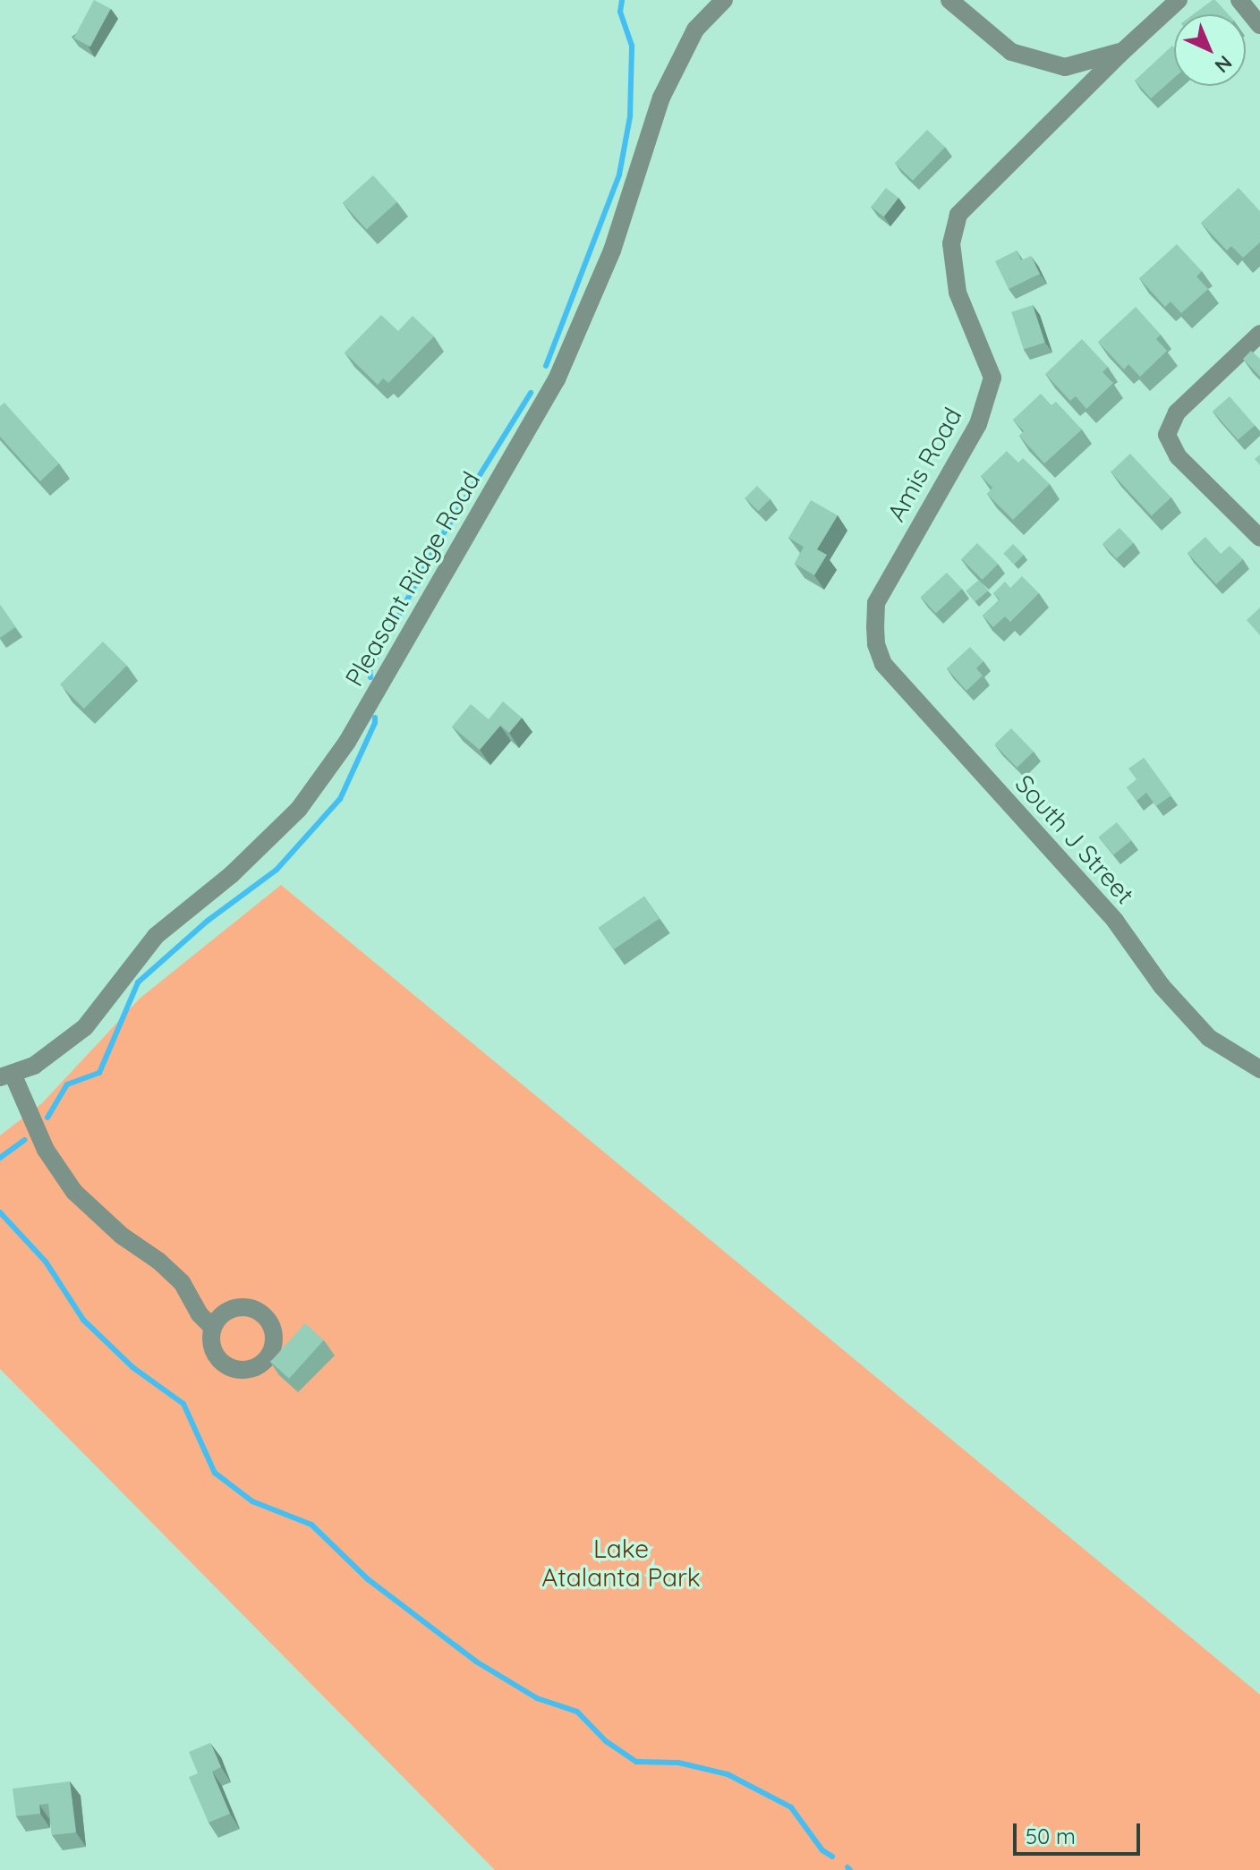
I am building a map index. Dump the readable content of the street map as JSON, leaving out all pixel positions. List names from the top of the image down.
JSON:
{
  "streets": {
    "street": ["Amis Road", "Pleasant Ridge Road", "South J Street"]
  },
  "crossings": [
    ["Amis Road", "South J Street"]
  ],
  "parks": ["Lake Atalanta Park"],
  "scale_bar": "50 m",
  "north": "bottom right"
}
